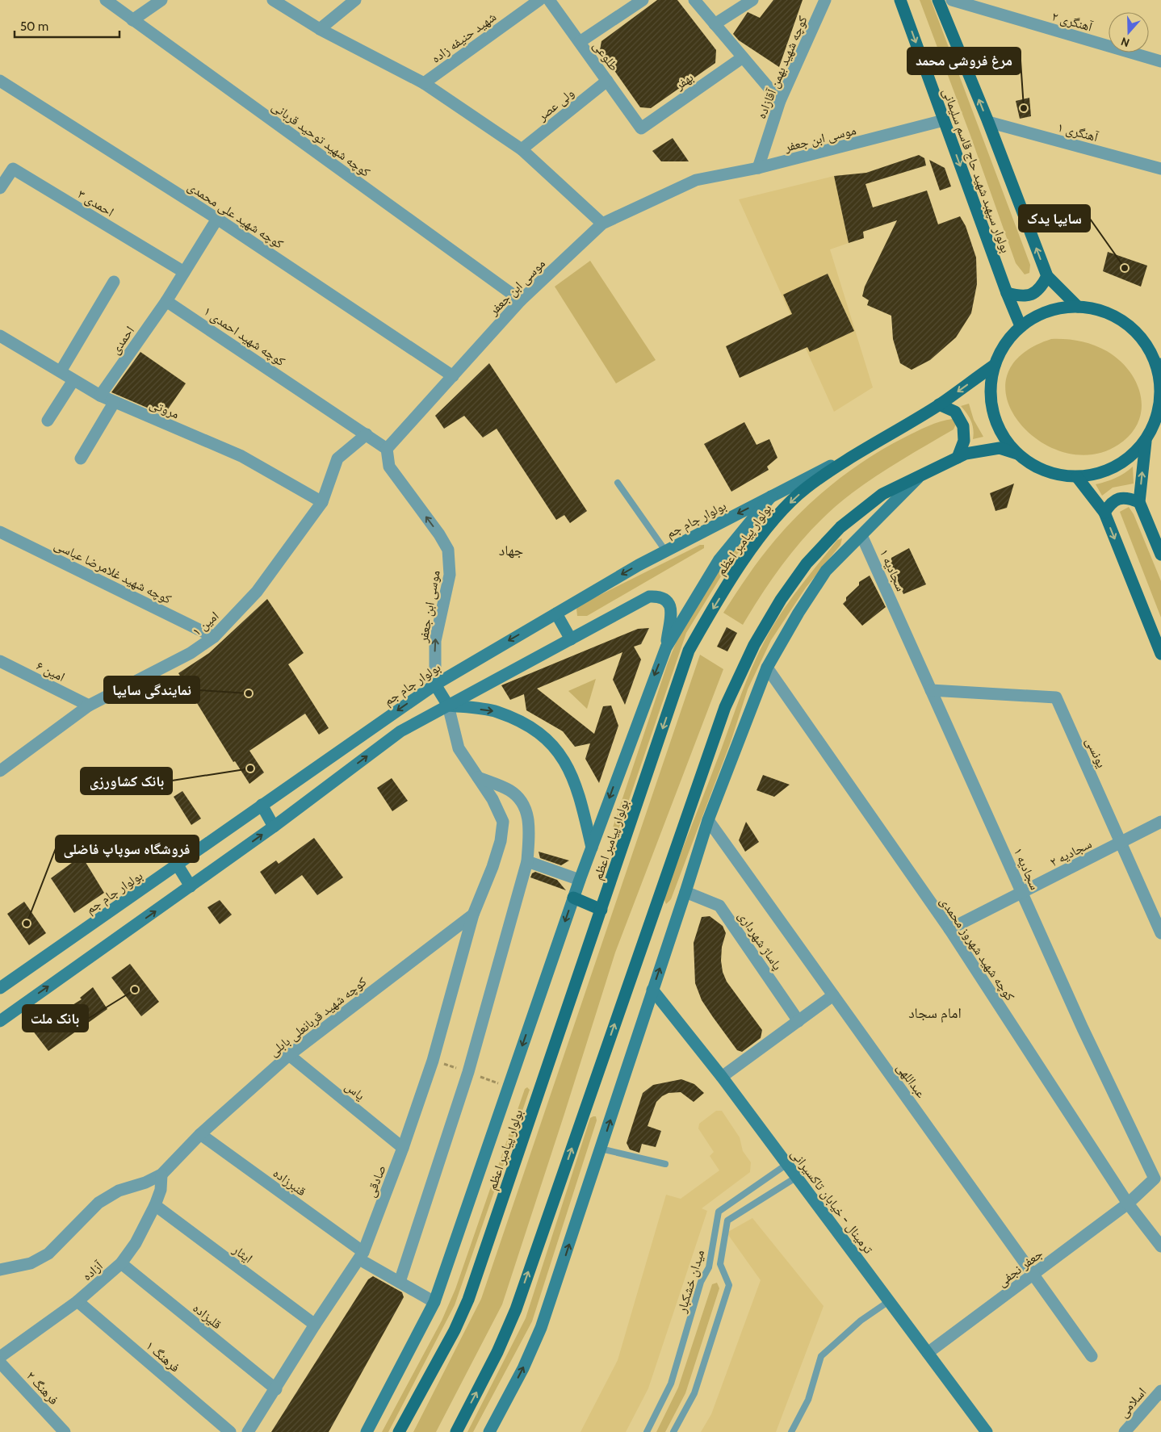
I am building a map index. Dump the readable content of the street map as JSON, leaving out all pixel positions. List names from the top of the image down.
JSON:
{
  "streets": {
    "main road": [
      "بولوار سپهبد شهید حاج قاسم سلیمانی",
      "بولوار جام جم",
      "بولوار پیامبر اعظم",
      "ترمینال - خیابان تاکسیرانی"
    ],
    "street": [
      "آهنگری ۲",
      "شهید حنیفه زاده",
      "طلوعی",
      "کوچه شهید بهمن آقازاده",
      "بهفر",
      "ولی عصر",
      "آهنگری ۱",
      "موسی ابن جعفر",
      "کوچه شهید توحید قربانی",
      "احمدی ۳",
      "کوچه شهید علی محمدی",
      "کوچه شهید احمدی ۱",
      "احمدی",
      "مروتی",
      "سجادیه ۱",
      "کوچه شهید غلامرضا عباسی",
      "امین ۱",
      "امین ۶",
      "یونسی",
      "سجادیه ۲",
      "پاساژ شهرداری",
      "کوچه شهید شهروز محمدی",
      "کوچه شهید قربانعلی بابلی",
      "عبداللهی",
      "یاس",
      "صادقی",
      "قنبرزاده",
      "ایثار",
      "جعفر نجفی",
      "آزاده",
      "قلیزاده",
      "فرهنگ ۱",
      "فرهنگ ۲",
      "اسلامی"
    ],
    "lane": ["میدان خشکبار"]
  },
  "crossings": [
    ["طلوعی", "بهفر"],
    ["طلوعی", "ولی عصر"],
    ["کوچه شهید بهمن آقازاده", "موسی ابن جعفر"],
    ["آهنگری ۱", "بولوار سپهبد شهید حاج قاسم سلیمانی"],
    ["موسی ابن جعفر", "کوچه شهید توحید قربانی"],
    ["موسی ابن جعفر", "بولوار سپهبد شهید حاج قاسم سلیمانی"],
    ["موسی ابن جعفر", "کوچه شهید علی محمدی"],
    ["موسی ابن جعفر", "کوچه شهید احمدی ۱"],
    ["موسی ابن جعفر", "بولوار جام جم"],
    ["کوچه شهید احمدی ۱", "احمدی"],
    ["کوچه شهید احمدی ۱", "امین ۱"],
    ["احمدی", "مروتی"],
    ["مروتی", "امین ۱"],
    ["بولوار جام جم", "بولوار پیامبر اعظم"],
    ["بولوار پیامبر اعظم", "قنبرزاده"],
    ["سجادیه ۱", "یونسی"],
    ["سجادیه ۱", "سجادیه ۲"],
    ["سجادیه ۱", "کوچه شهید شهروز محمدی"],
    ["سجادیه ۱", "جعفر نجفی"],
    ["کوچه شهید غلامرضا عباسی", "امین ۱"],
    ["امین ۱", "امین ۶"],
    ["یونسی", "سجادیه ۲"],
    ["سجادیه ۲", "کوچه شهید شهروز محمدی"],
    ["کوچه شهید شهروز محمدی", "جعفر نجفی"],
    ["کوچه شهید قربانعلی بابلی", "یاس"],
    ["کوچه شهید قربانعلی بابلی", "صادقی"],
    ["کوچه شهید قربانعلی بابلی", "قنبرزاده"],
    ["کوچه شهید قربانعلی بابلی", "آزاده"],
    ["عبداللهی", "جعفر نجفی"],
    ["یاس", "صادقی"],
    ["صادقی", "قنبرزاده"],
    ["صادقی", "ایثار"],
    ["صادقی", "قلیزاده"],
    ["ترمینال - خیابان تاکسیرانی", "جعفر نجفی"],
    ["ترمینال - خیابان تاکسیرانی", "میدان خشکبار"],
    ["ایثار", "آزاده"],
    ["آزاده", "قلیزاده"],
    ["آزاده", "فرهنگ ۱"]
  ],
  "districts": ["جهاد", "امام سجاد"],
  "places": [
    "مرغ فروشی محمد",
    "سایپا یدک",
    "نمایندگی سایپا",
    "بانک کشاورزی",
    "فروشگاه سوپاپ فاضلی",
    "بانک ملت"
  ],
  "scale_bar": "50 m",
  "north": "bottom"
}
